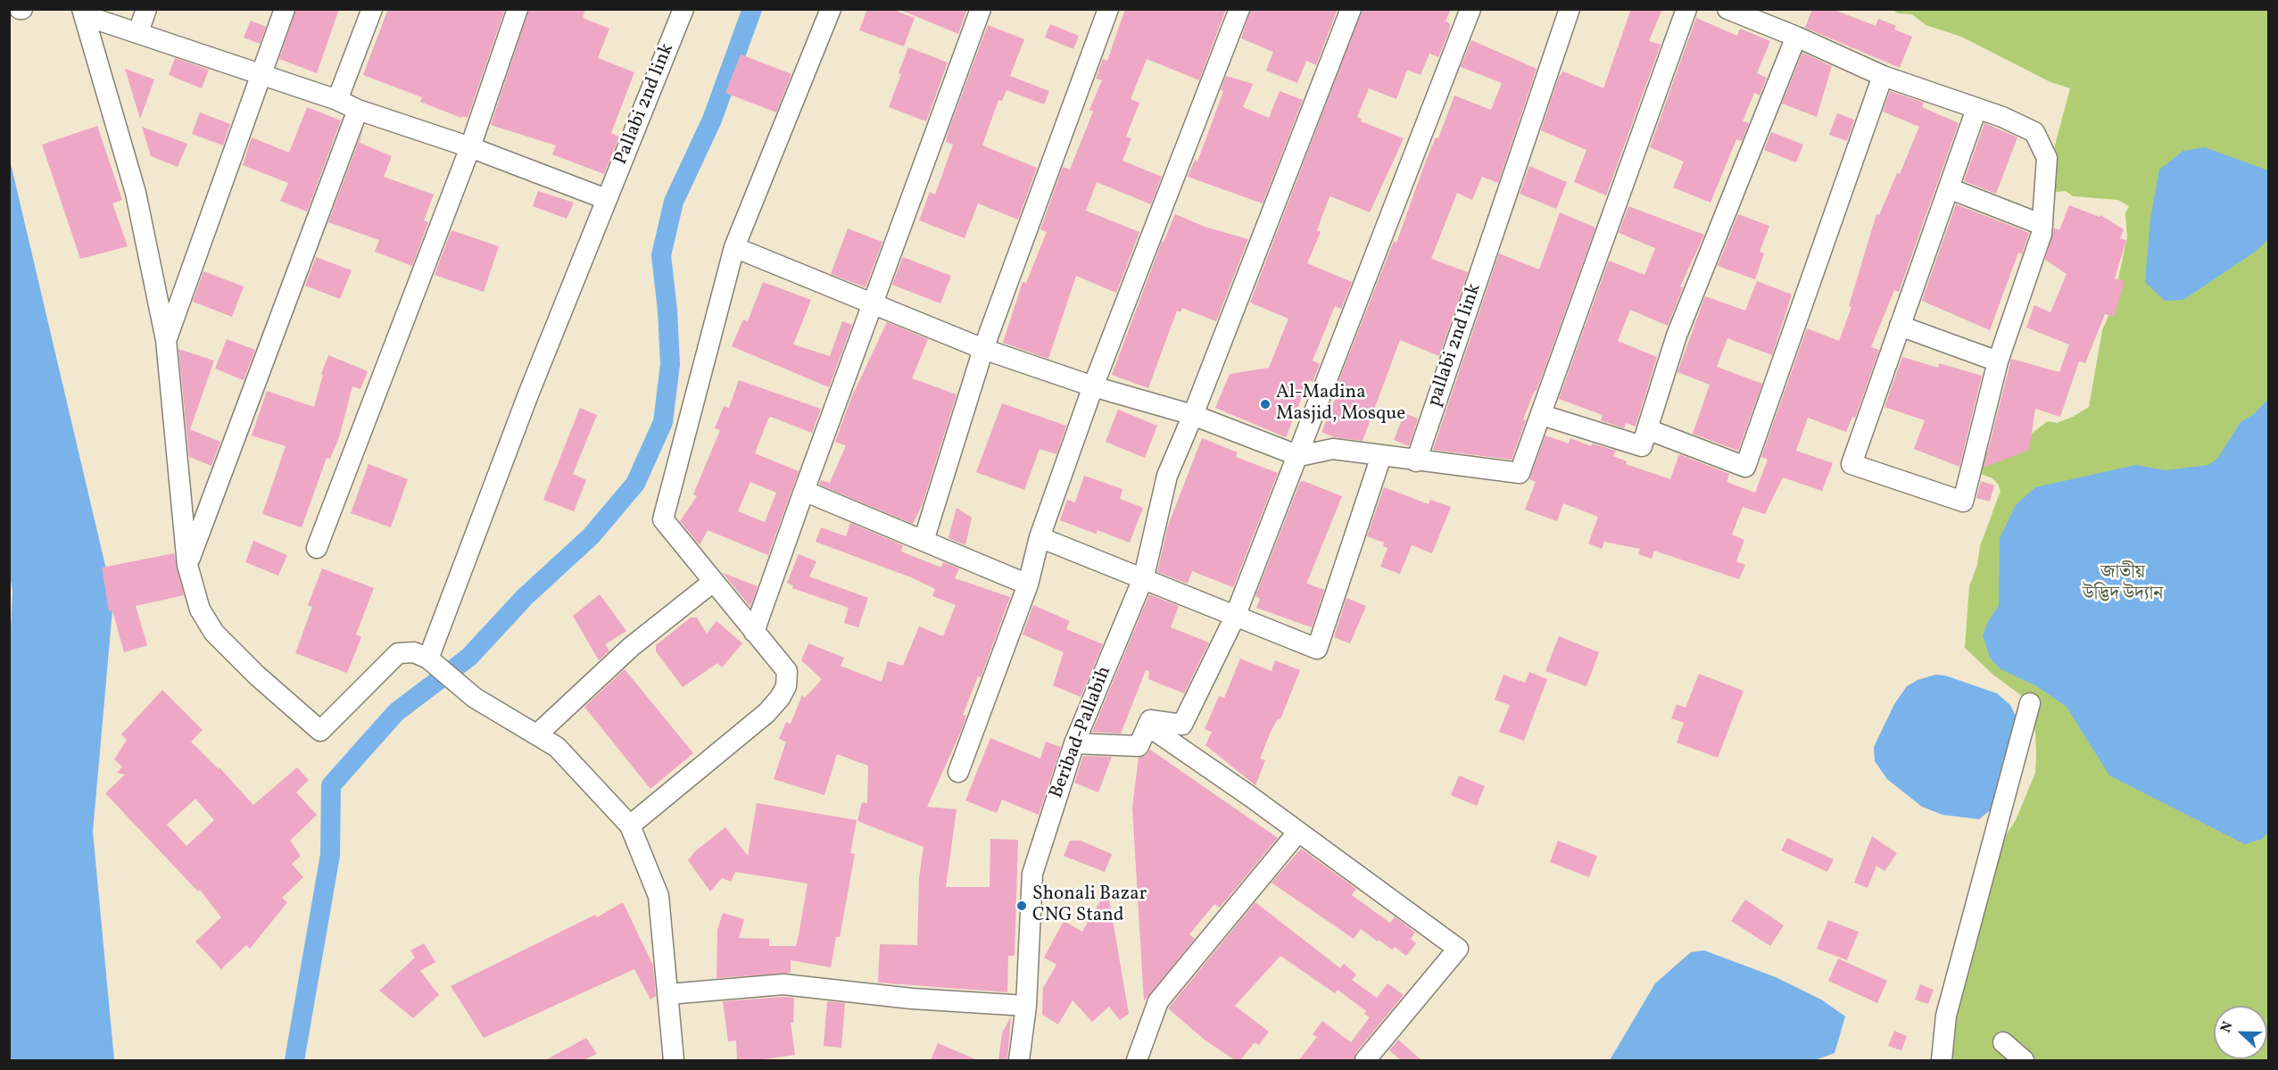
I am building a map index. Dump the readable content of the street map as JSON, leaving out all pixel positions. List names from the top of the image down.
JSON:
{
  "streets": {
    "street": ["Pallabi 2nd link", "pallabi 2nd link", "Beribad-Pallabih"]
  },
  "parks": ["জাতীয় উদ্ভিদ উদ্যান"],
  "places": ["Al-Madina Masjid, Mosque", "Shonali Bazar CNG Stand"],
  "north": "left"
}
